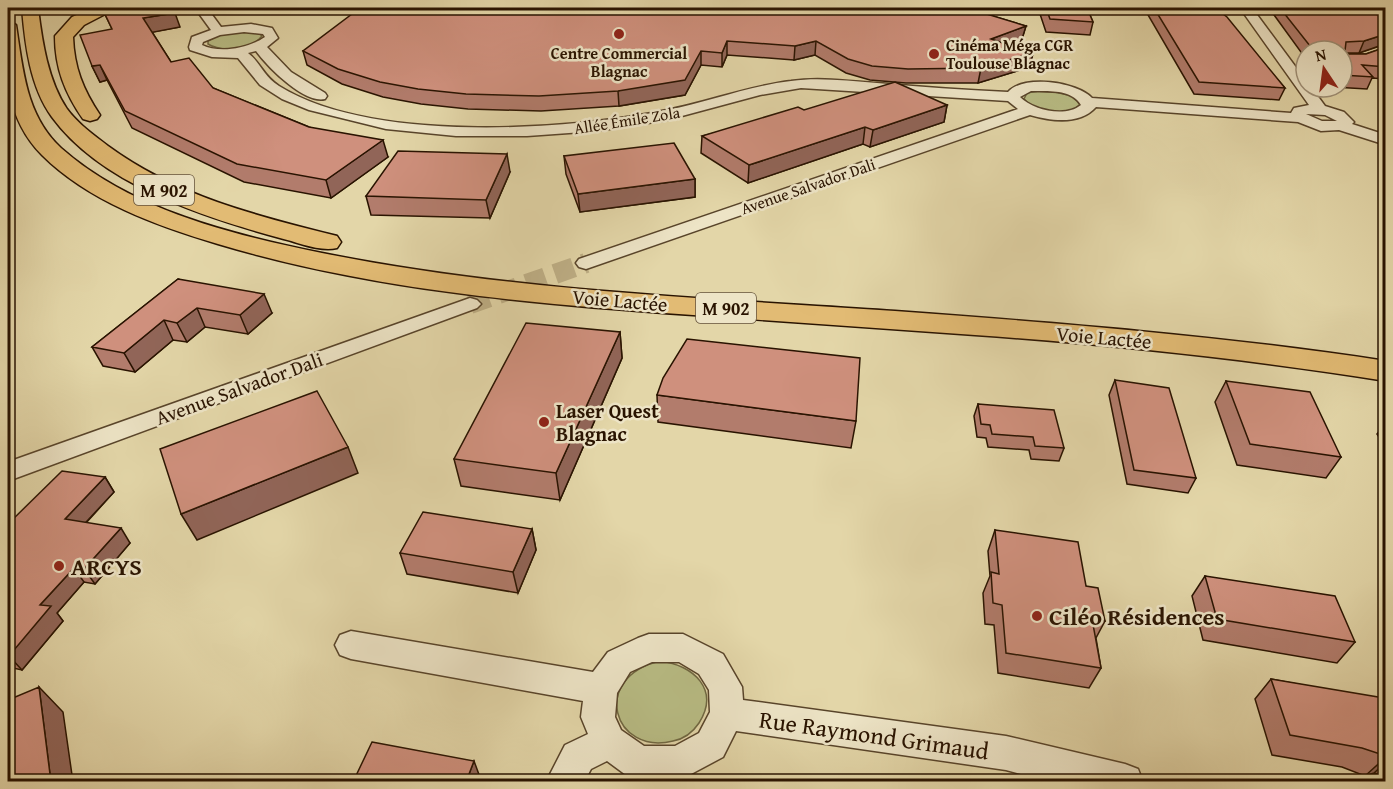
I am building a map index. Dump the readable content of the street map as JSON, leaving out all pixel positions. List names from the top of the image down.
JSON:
{
  "streets": {
    "highway": ["M 902", "Voie Lactée"],
    "street": ["Allée Émile Zola", "Avenue Salvador Dali", "Rue Raymond Grimaud"]
  },
  "places": [
    "Centre Commercial Blagnac",
    "Cinéma Méga CGR Toulouse Blagnac",
    "Laser Quest Blagnac",
    "ARCYS",
    "Ciléo Résidences"
  ],
  "north": "top"
}
